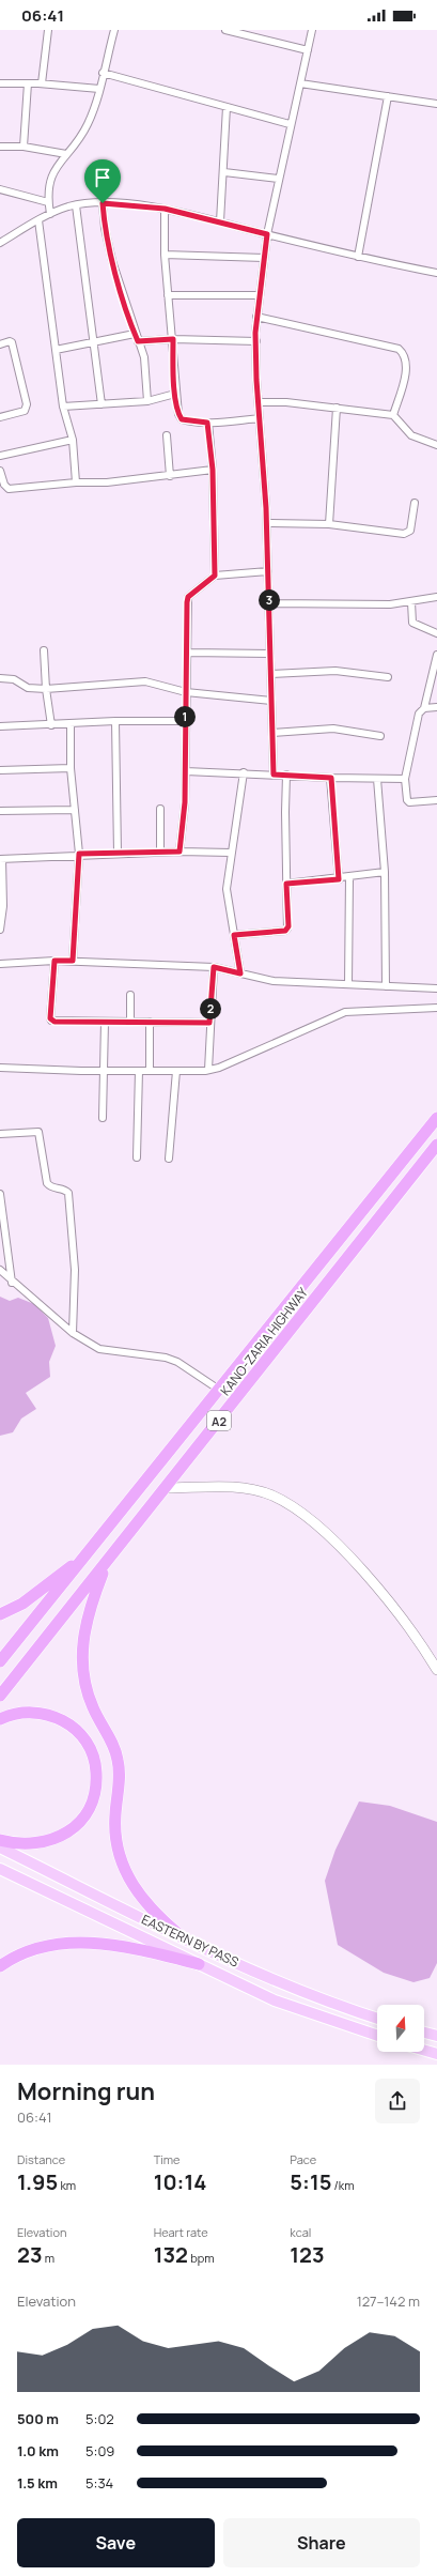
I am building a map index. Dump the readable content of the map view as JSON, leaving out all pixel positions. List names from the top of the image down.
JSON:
{
  "streets": {
    "highway": ["KANO-ZARIA HIGHWAY", "A2"],
    "main road": ["EASTERN BY PASS"]
  },
  "north": "top",
  "page": {
    "status": "06:41",
    "pins": ["3", "1", "2"],
    "heading": ["Morning run", "06:41"],
    "stats": [
      ["Distance", "1.95 km"],
      ["Time", "10:14"],
      ["Pace", "5:15 /km"],
      ["Elevation", "23 m"],
      ["Heart rate", "132 bpm"],
      ["kcal", "123"]
    ],
    "chart": ["Elevation", "127–142 m"],
    "list": [
      {
        "name": "500 m",
        "note": "5:02"
      },
      {
        "name": "1.0 km",
        "note": "5:09"
      },
      {
        "name": "1.5 km",
        "note": "5:34"
      }
    ],
    "buttons": ["Save", "Share"]
  }
}
